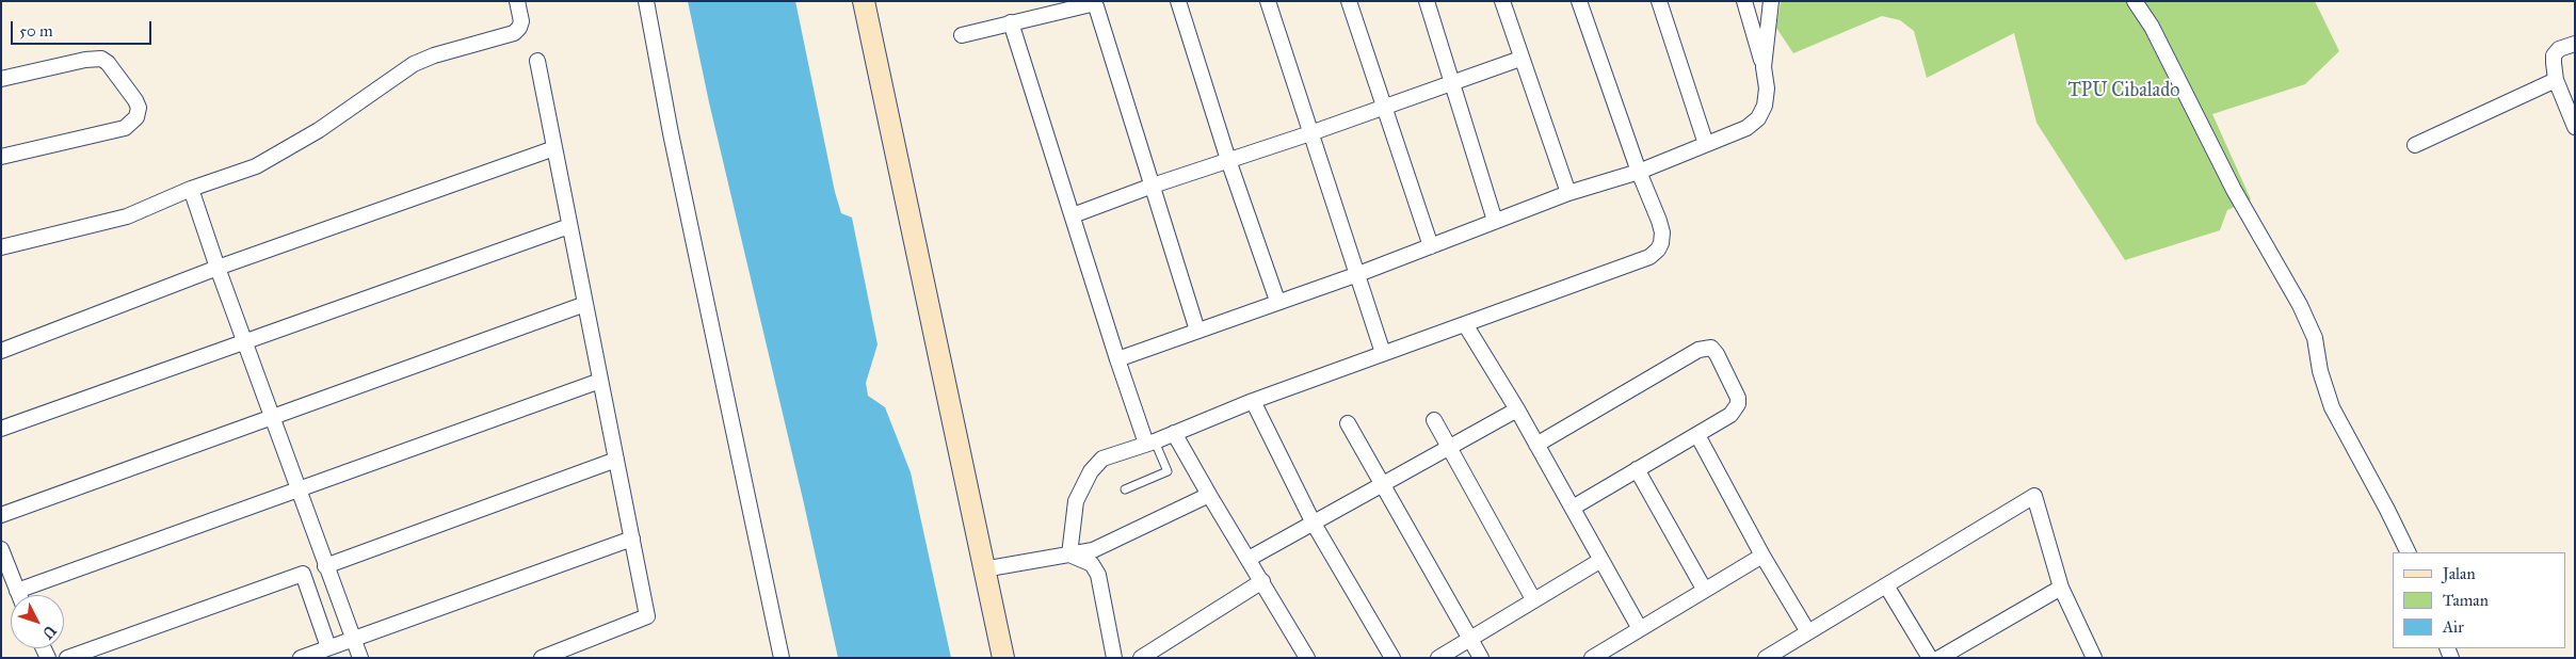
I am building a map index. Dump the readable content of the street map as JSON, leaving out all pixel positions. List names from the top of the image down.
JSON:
{
  "parks": ["TPU Cibalado"],
  "legend": ["Jalan", "Taman", "Air"],
  "scale_bar": "50 m",
  "north": "bottom right"
}
